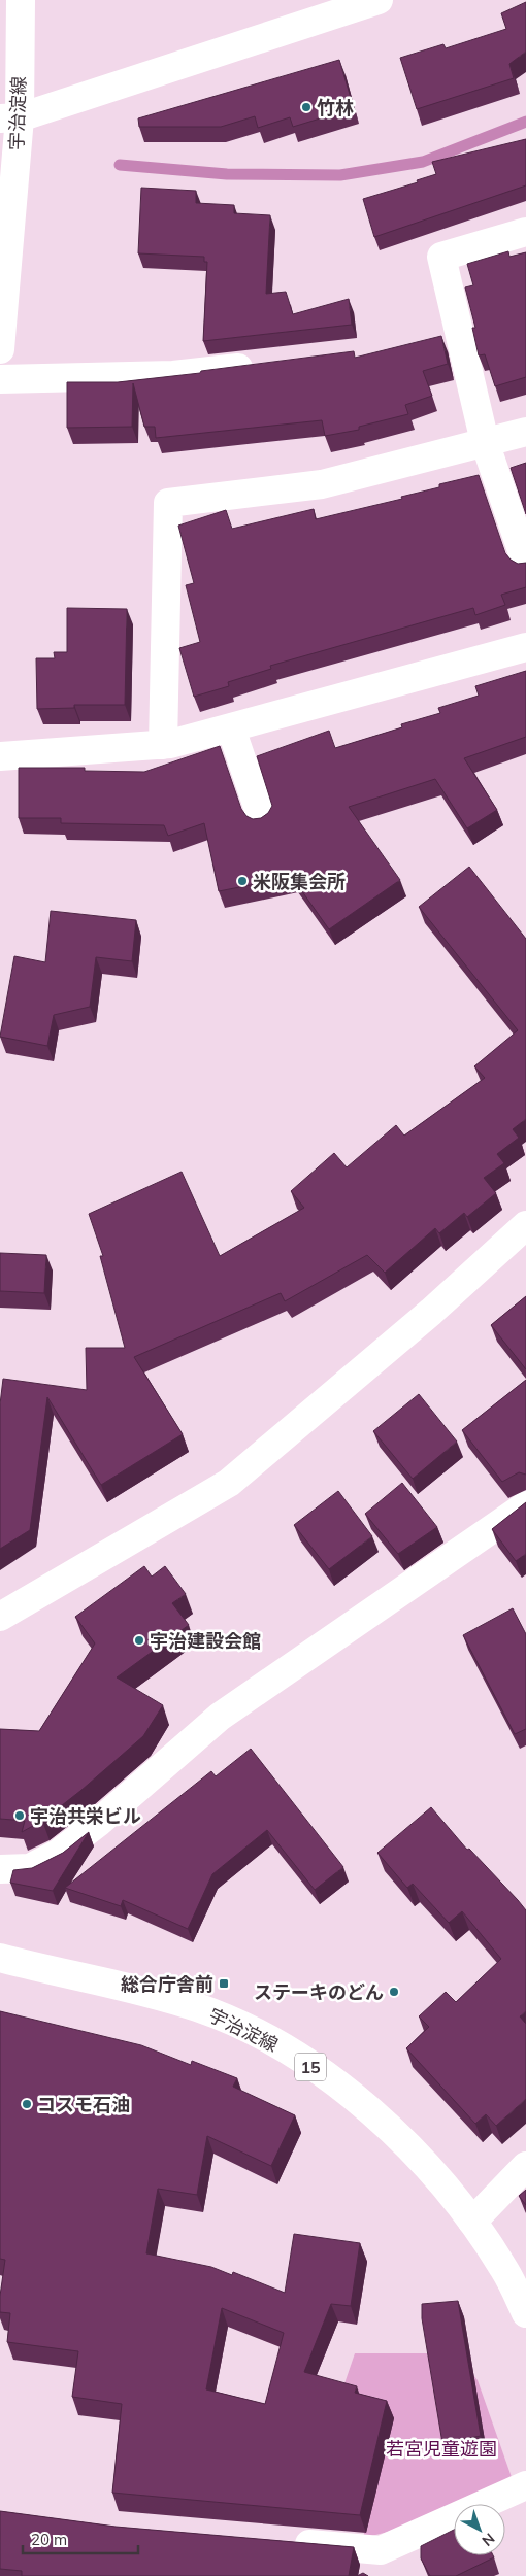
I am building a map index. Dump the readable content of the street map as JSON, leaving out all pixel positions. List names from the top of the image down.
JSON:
{
  "streets": {
    "street": ["宇治淀線", "15"]
  },
  "parks": ["若宮児童遊園"],
  "places": {
    "other": [
      "竹林",
      "米阪集会所",
      "宇治建設会館",
      "宇治共栄ビル",
      "ステーキのどん",
      "コスモ石油"
    ],
    "transit": ["総合庁舎前"]
  },
  "scale_bar": "20 m",
  "north": "bottom right"
}
